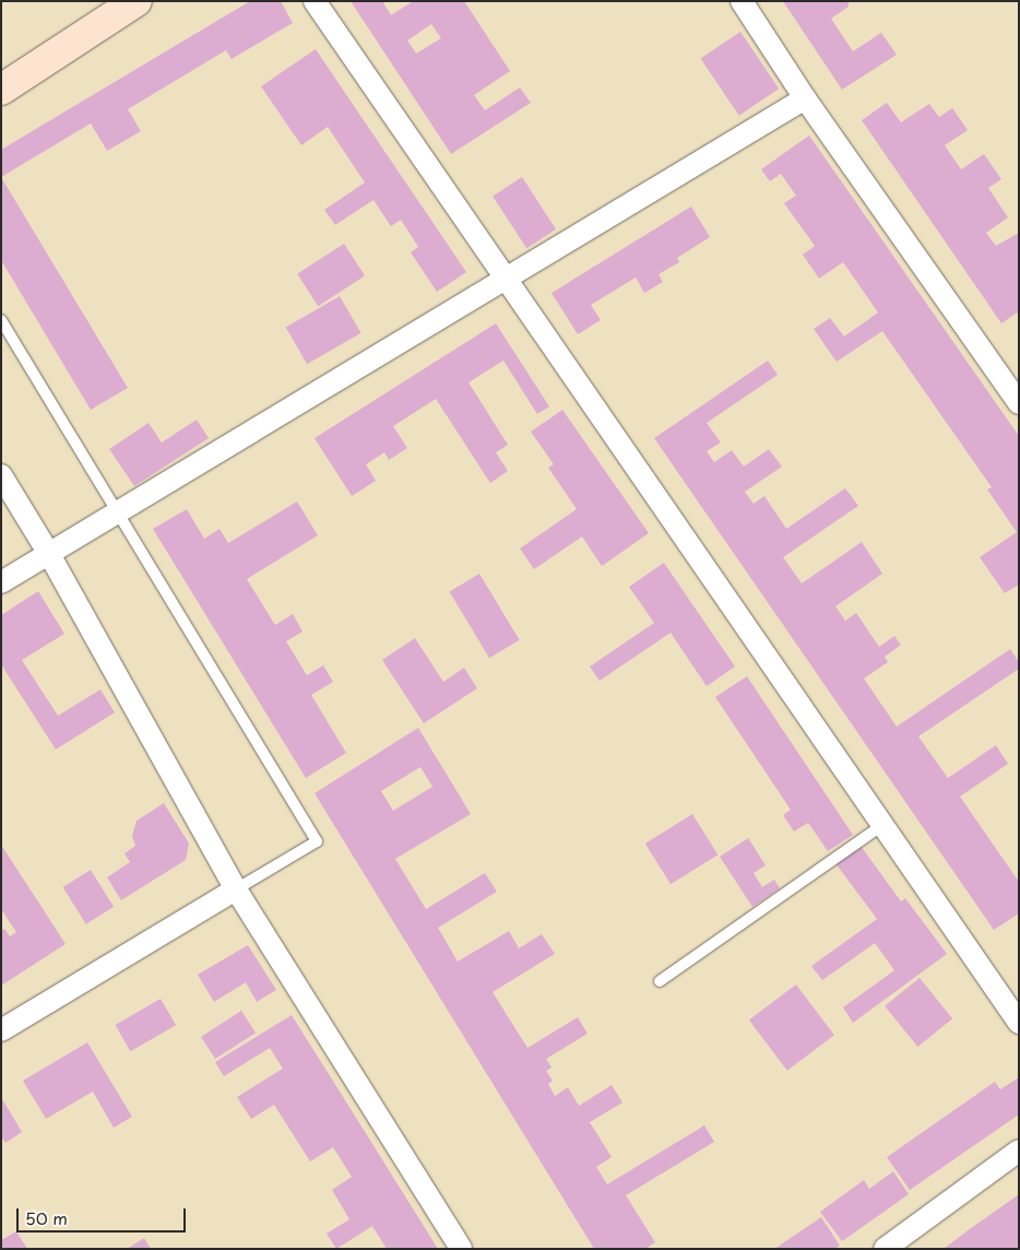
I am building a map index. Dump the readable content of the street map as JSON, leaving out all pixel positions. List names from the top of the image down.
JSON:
{
  "scale_bar": "50 m"
}
